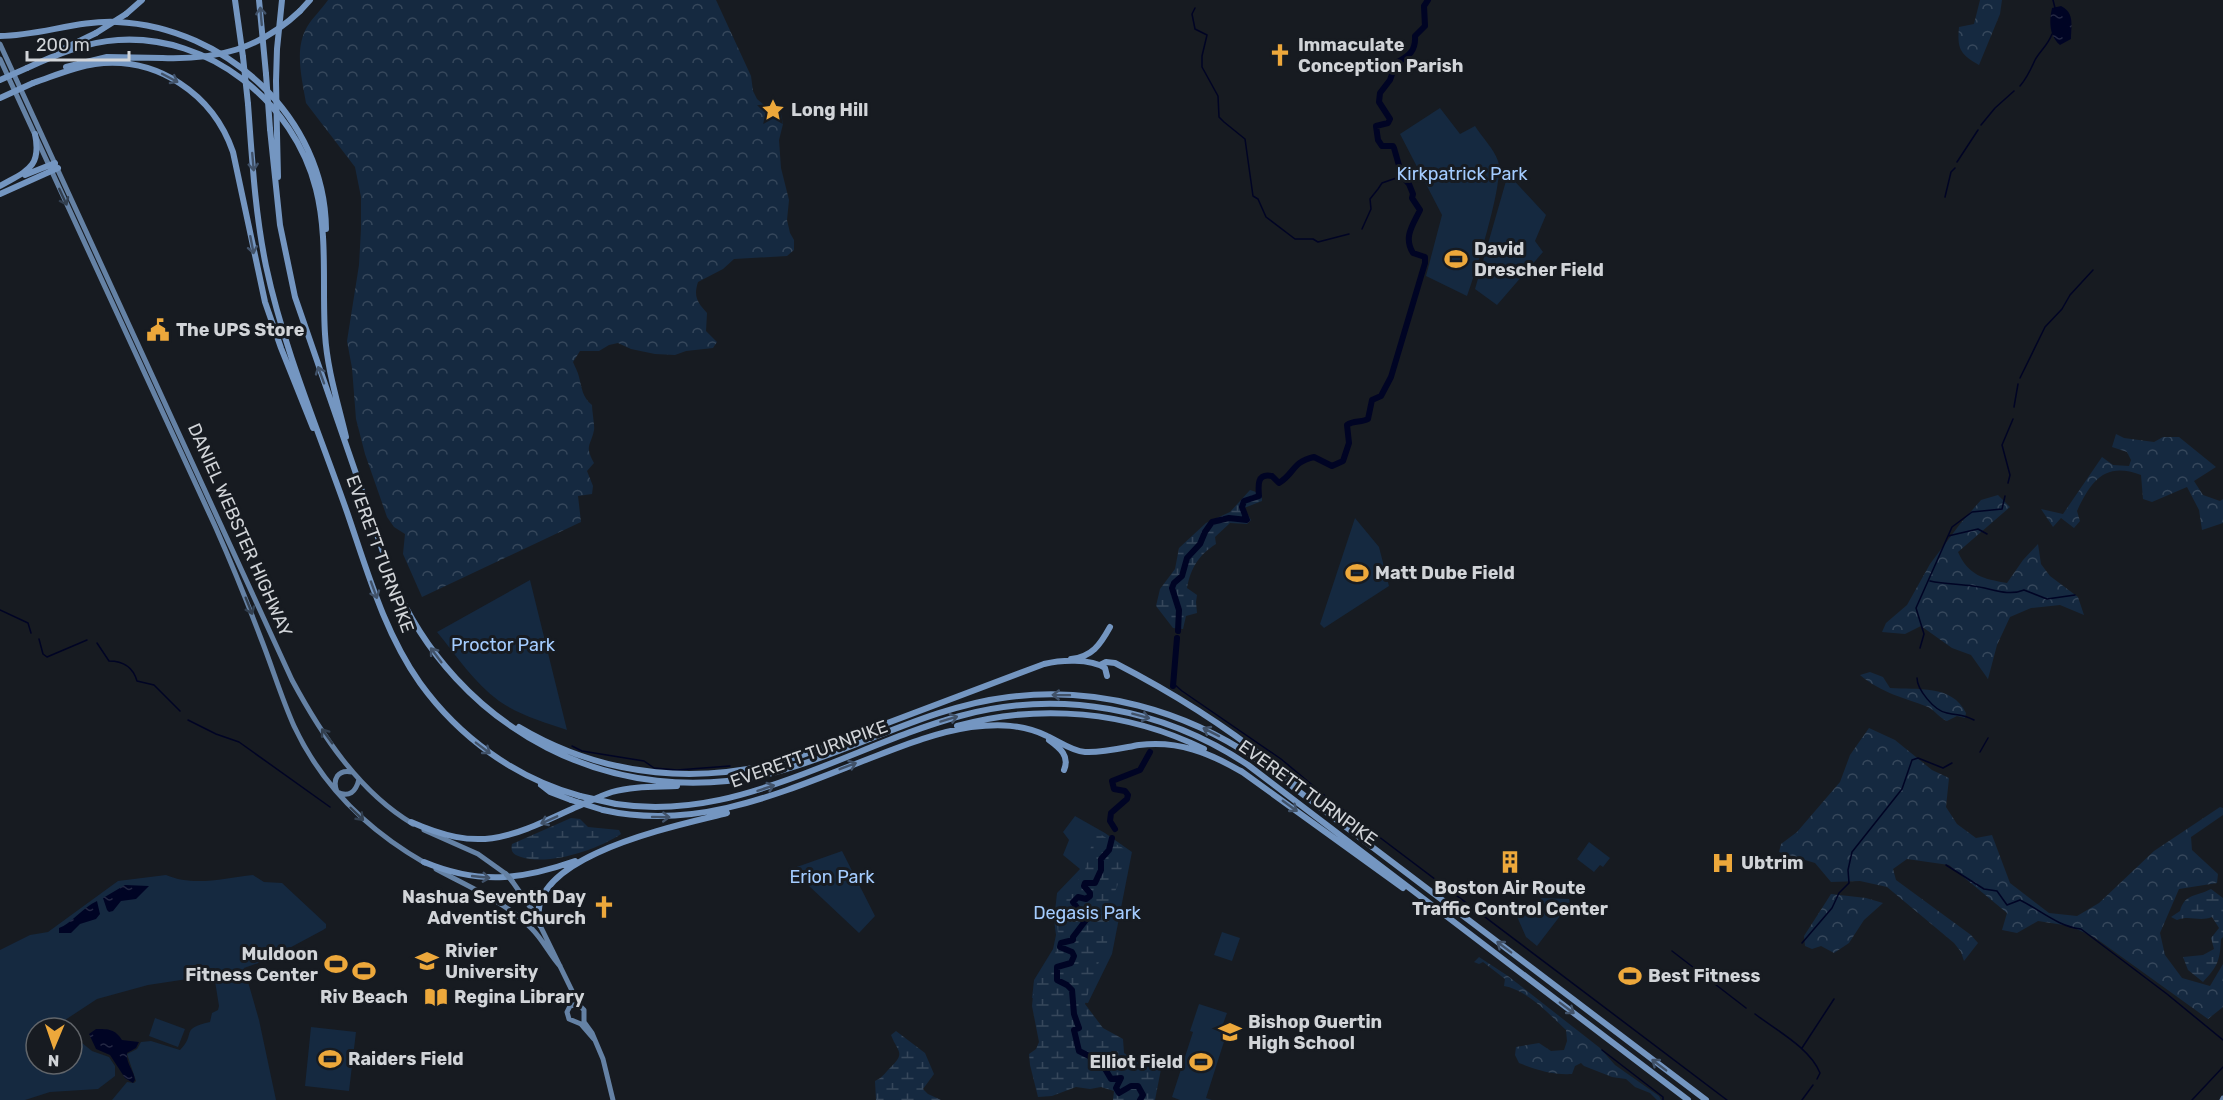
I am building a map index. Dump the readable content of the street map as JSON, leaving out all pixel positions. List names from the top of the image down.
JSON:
{
  "streets": {
    "highway": ["EVERETT TURNPIKE"],
    "main road": ["DANIEL WEBSTER HIGHWAY"]
  },
  "parks": [
    "Kirkpatrick Park",
    "Proctor Park",
    "Erion Park",
    "Degasis Park"
  ],
  "places": {
    "church": ["Immaculate Conception Parish", "Nashua Seventh Day Adventist Church"],
    "place": ["Long Hill"],
    "sports": [
      "David Drescher Field",
      "Matt Dube Field",
      "Muldoon Fitness Center",
      "Riv Beach",
      "Best Fitness",
      "Raiders Field",
      "Elliot Field"
    ],
    "public building": ["The UPS Store"],
    "building": ["Boston Air Route Traffic Control Center"],
    "hospital": ["Ubtrim"],
    "school or university": ["Rivier University", "Bishop Guertin High School"],
    "library": ["Regina Library"]
  },
  "scale_bar": "200 m",
  "north": "bottom"
}
